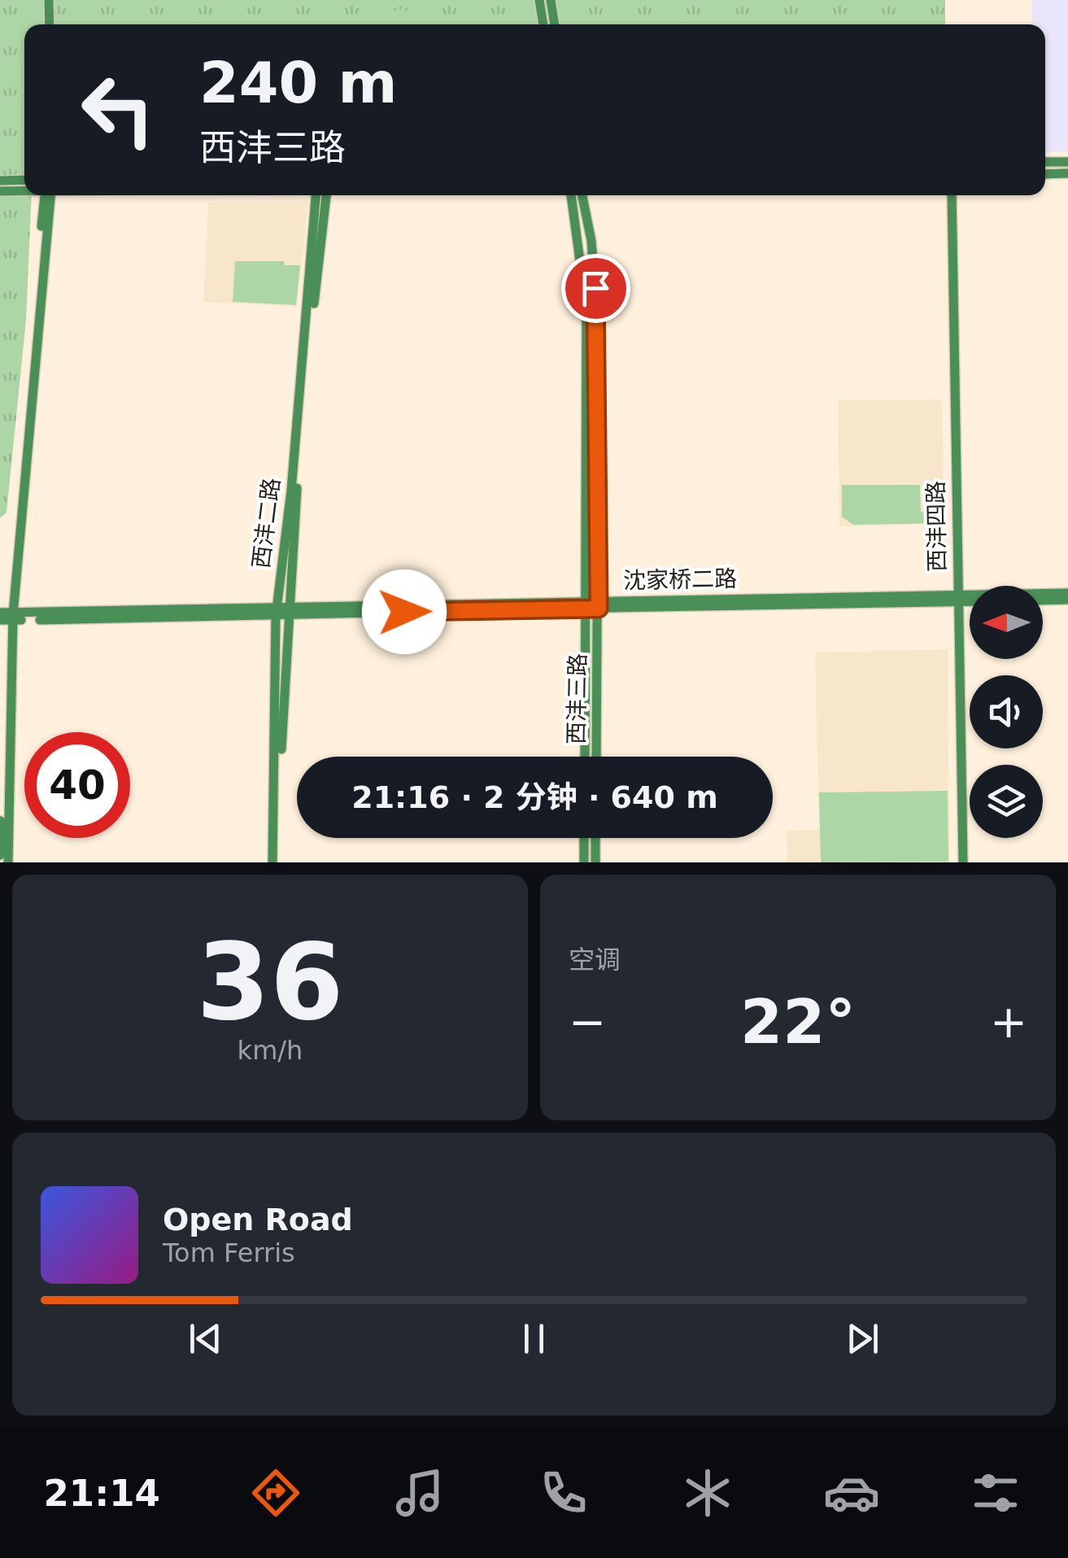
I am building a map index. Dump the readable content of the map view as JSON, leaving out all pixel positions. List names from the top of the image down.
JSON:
{
  "streets": {
    "street": [
      "西沣二路",
      "西沣四路",
      "沈家桥二路",
      "西沣三路"
    ]
  },
  "crossings": [
    ["西沣二路", "沈家桥二路"],
    ["西沣四路", "沈家桥二路"],
    ["沈家桥二路", "西沣三路"]
  ],
  "north": "left",
  "page": {
    "turn": ["240 m", "西沣三路"],
    "limit": "40",
    "trip": "21:16 · 2 分钟 · 640 m",
    "tile": [
      ["36", "km/h"],
      "空调"
    ],
    "heat": ["−", "22°", "+"],
    "song": ["Open Road", "Tom Ferris"],
    "tabs": "21:14"
  }
}
